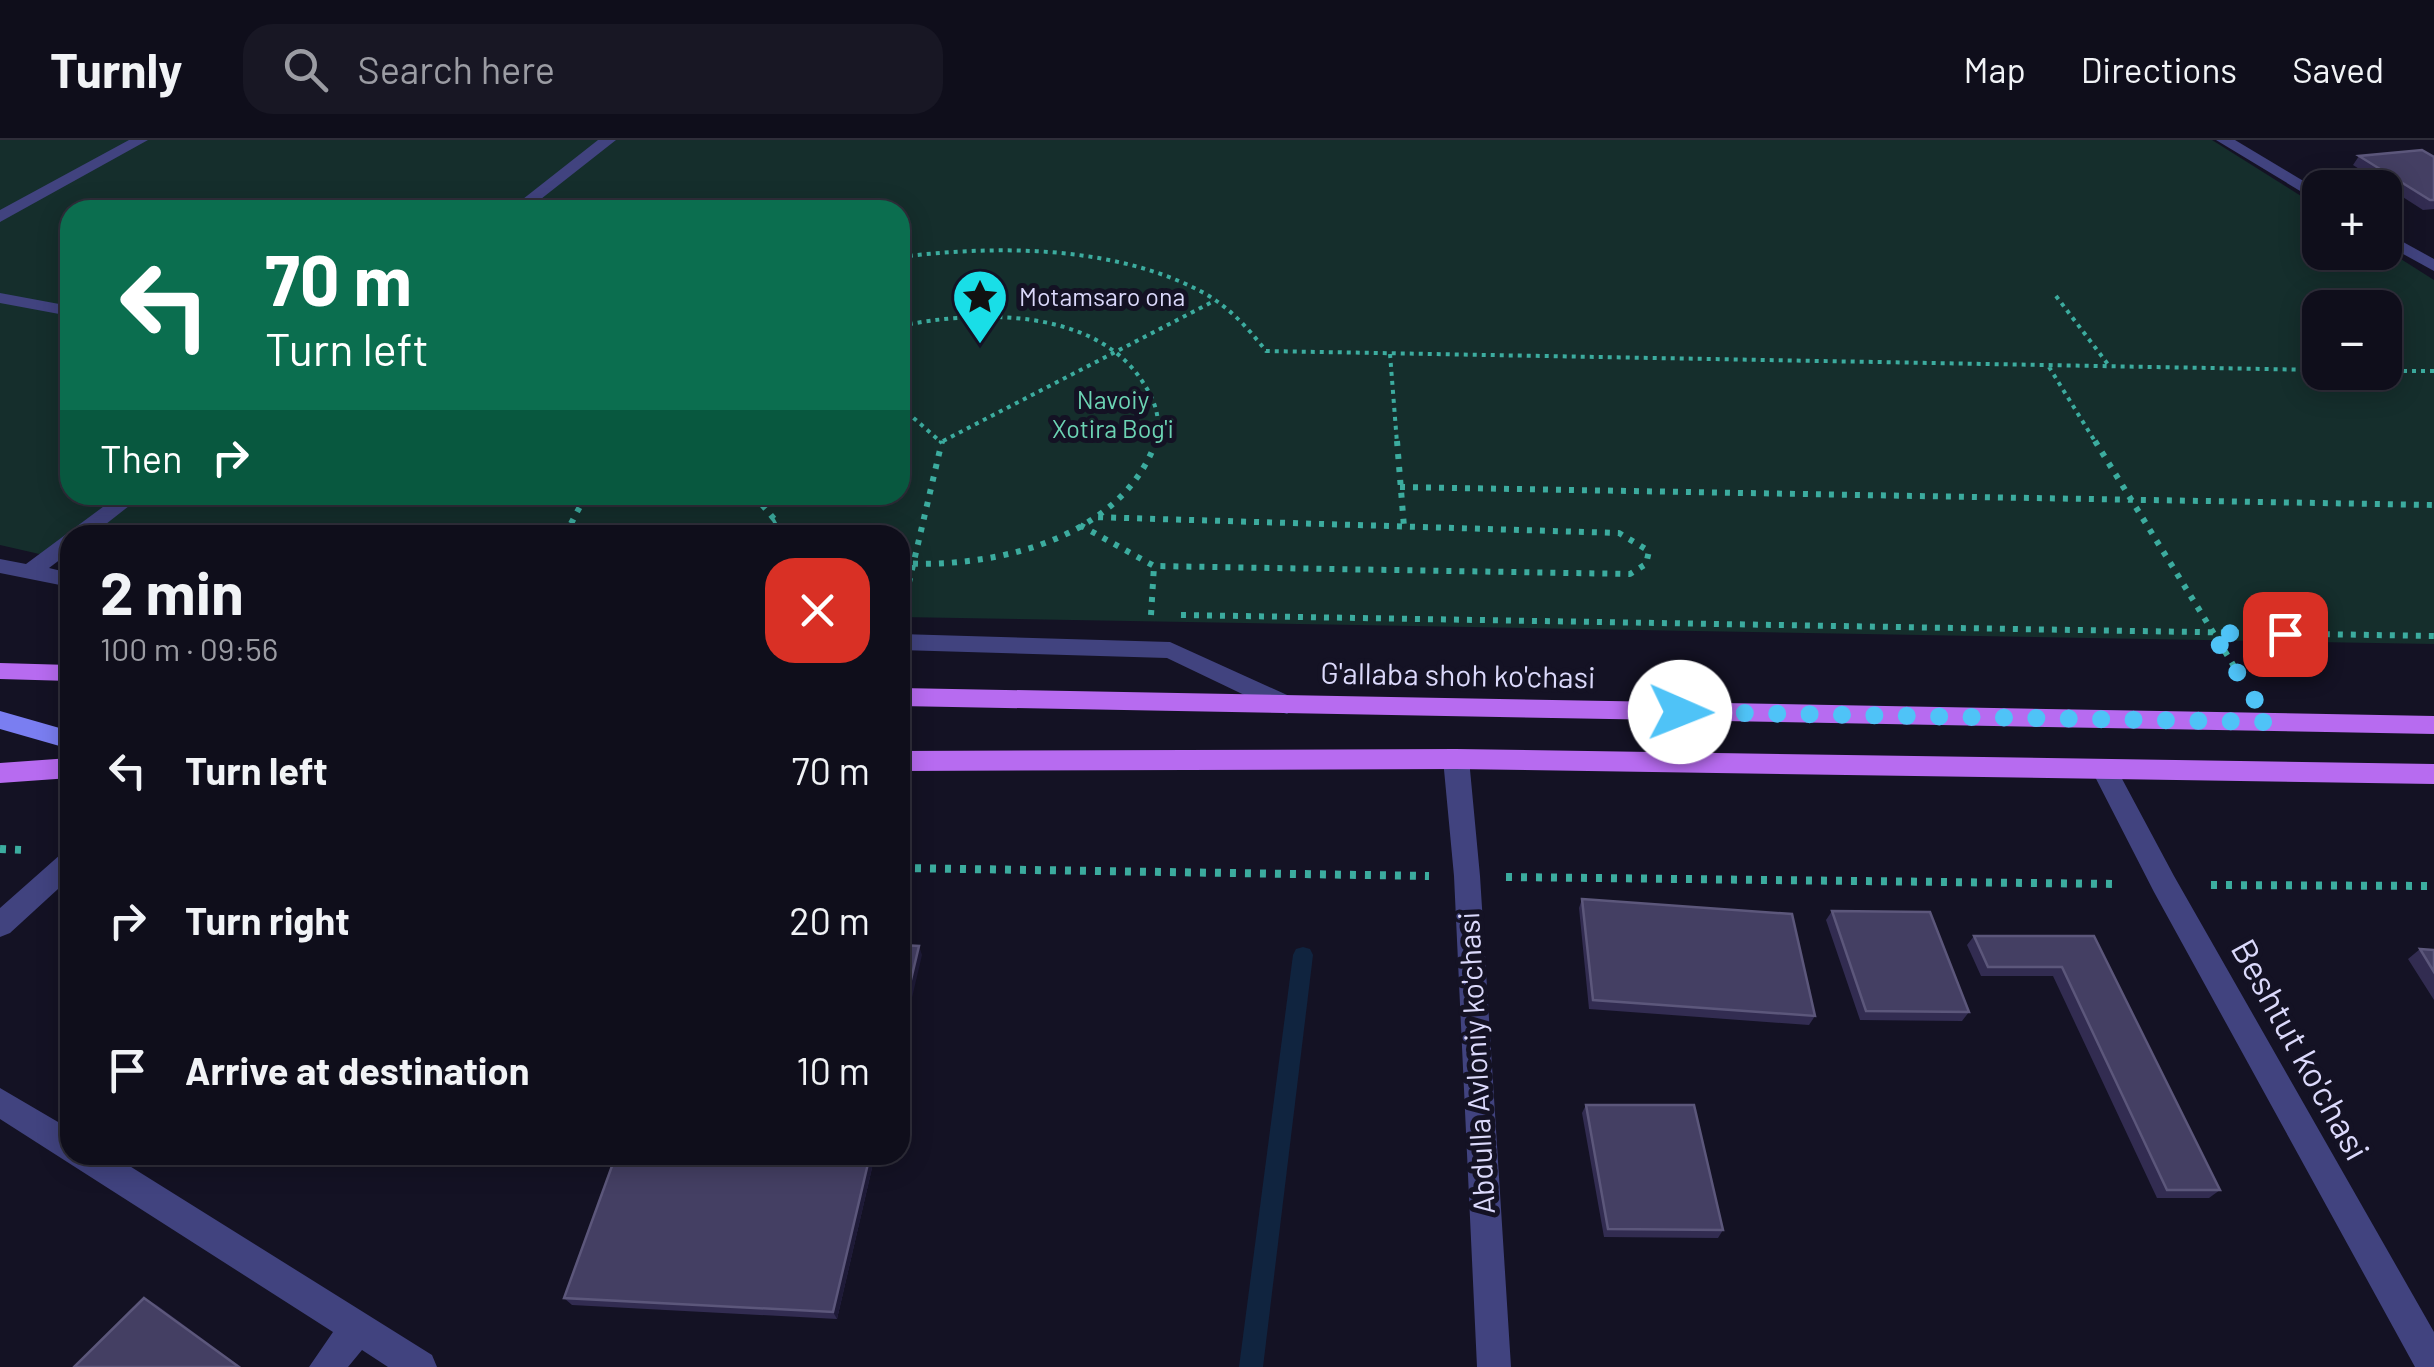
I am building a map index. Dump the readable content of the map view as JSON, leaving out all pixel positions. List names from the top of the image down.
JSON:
{
  "streets": {
    "main road": ["G'allaba shoh ko'chasi"],
    "street": ["Beshtut ko'chasi", "Abdulla Avloniy ko'chasi"]
  },
  "parks": ["Navoiy Xotira Bog'i"],
  "places": {
    "place": ["Motamsaro ona"]
  },
  "page": {
    "header": "Turnly",
    "search": "Search here",
    "nav": ["Map", "Directions", "Saved"],
    "map_buttons": ["+", "−"],
    "turn": ["70 m", "Turn left"],
    "then": "Then",
    "heading": ["2 min", "100 m · 09:56"],
    "list": [
      {
        "name": "Turn left",
        "value": "70 m"
      },
      {
        "name": "Turn right",
        "value": "20 m"
      },
      {
        "name": "Arrive at destination",
        "value": "10 m"
      }
    ]
  }
}
